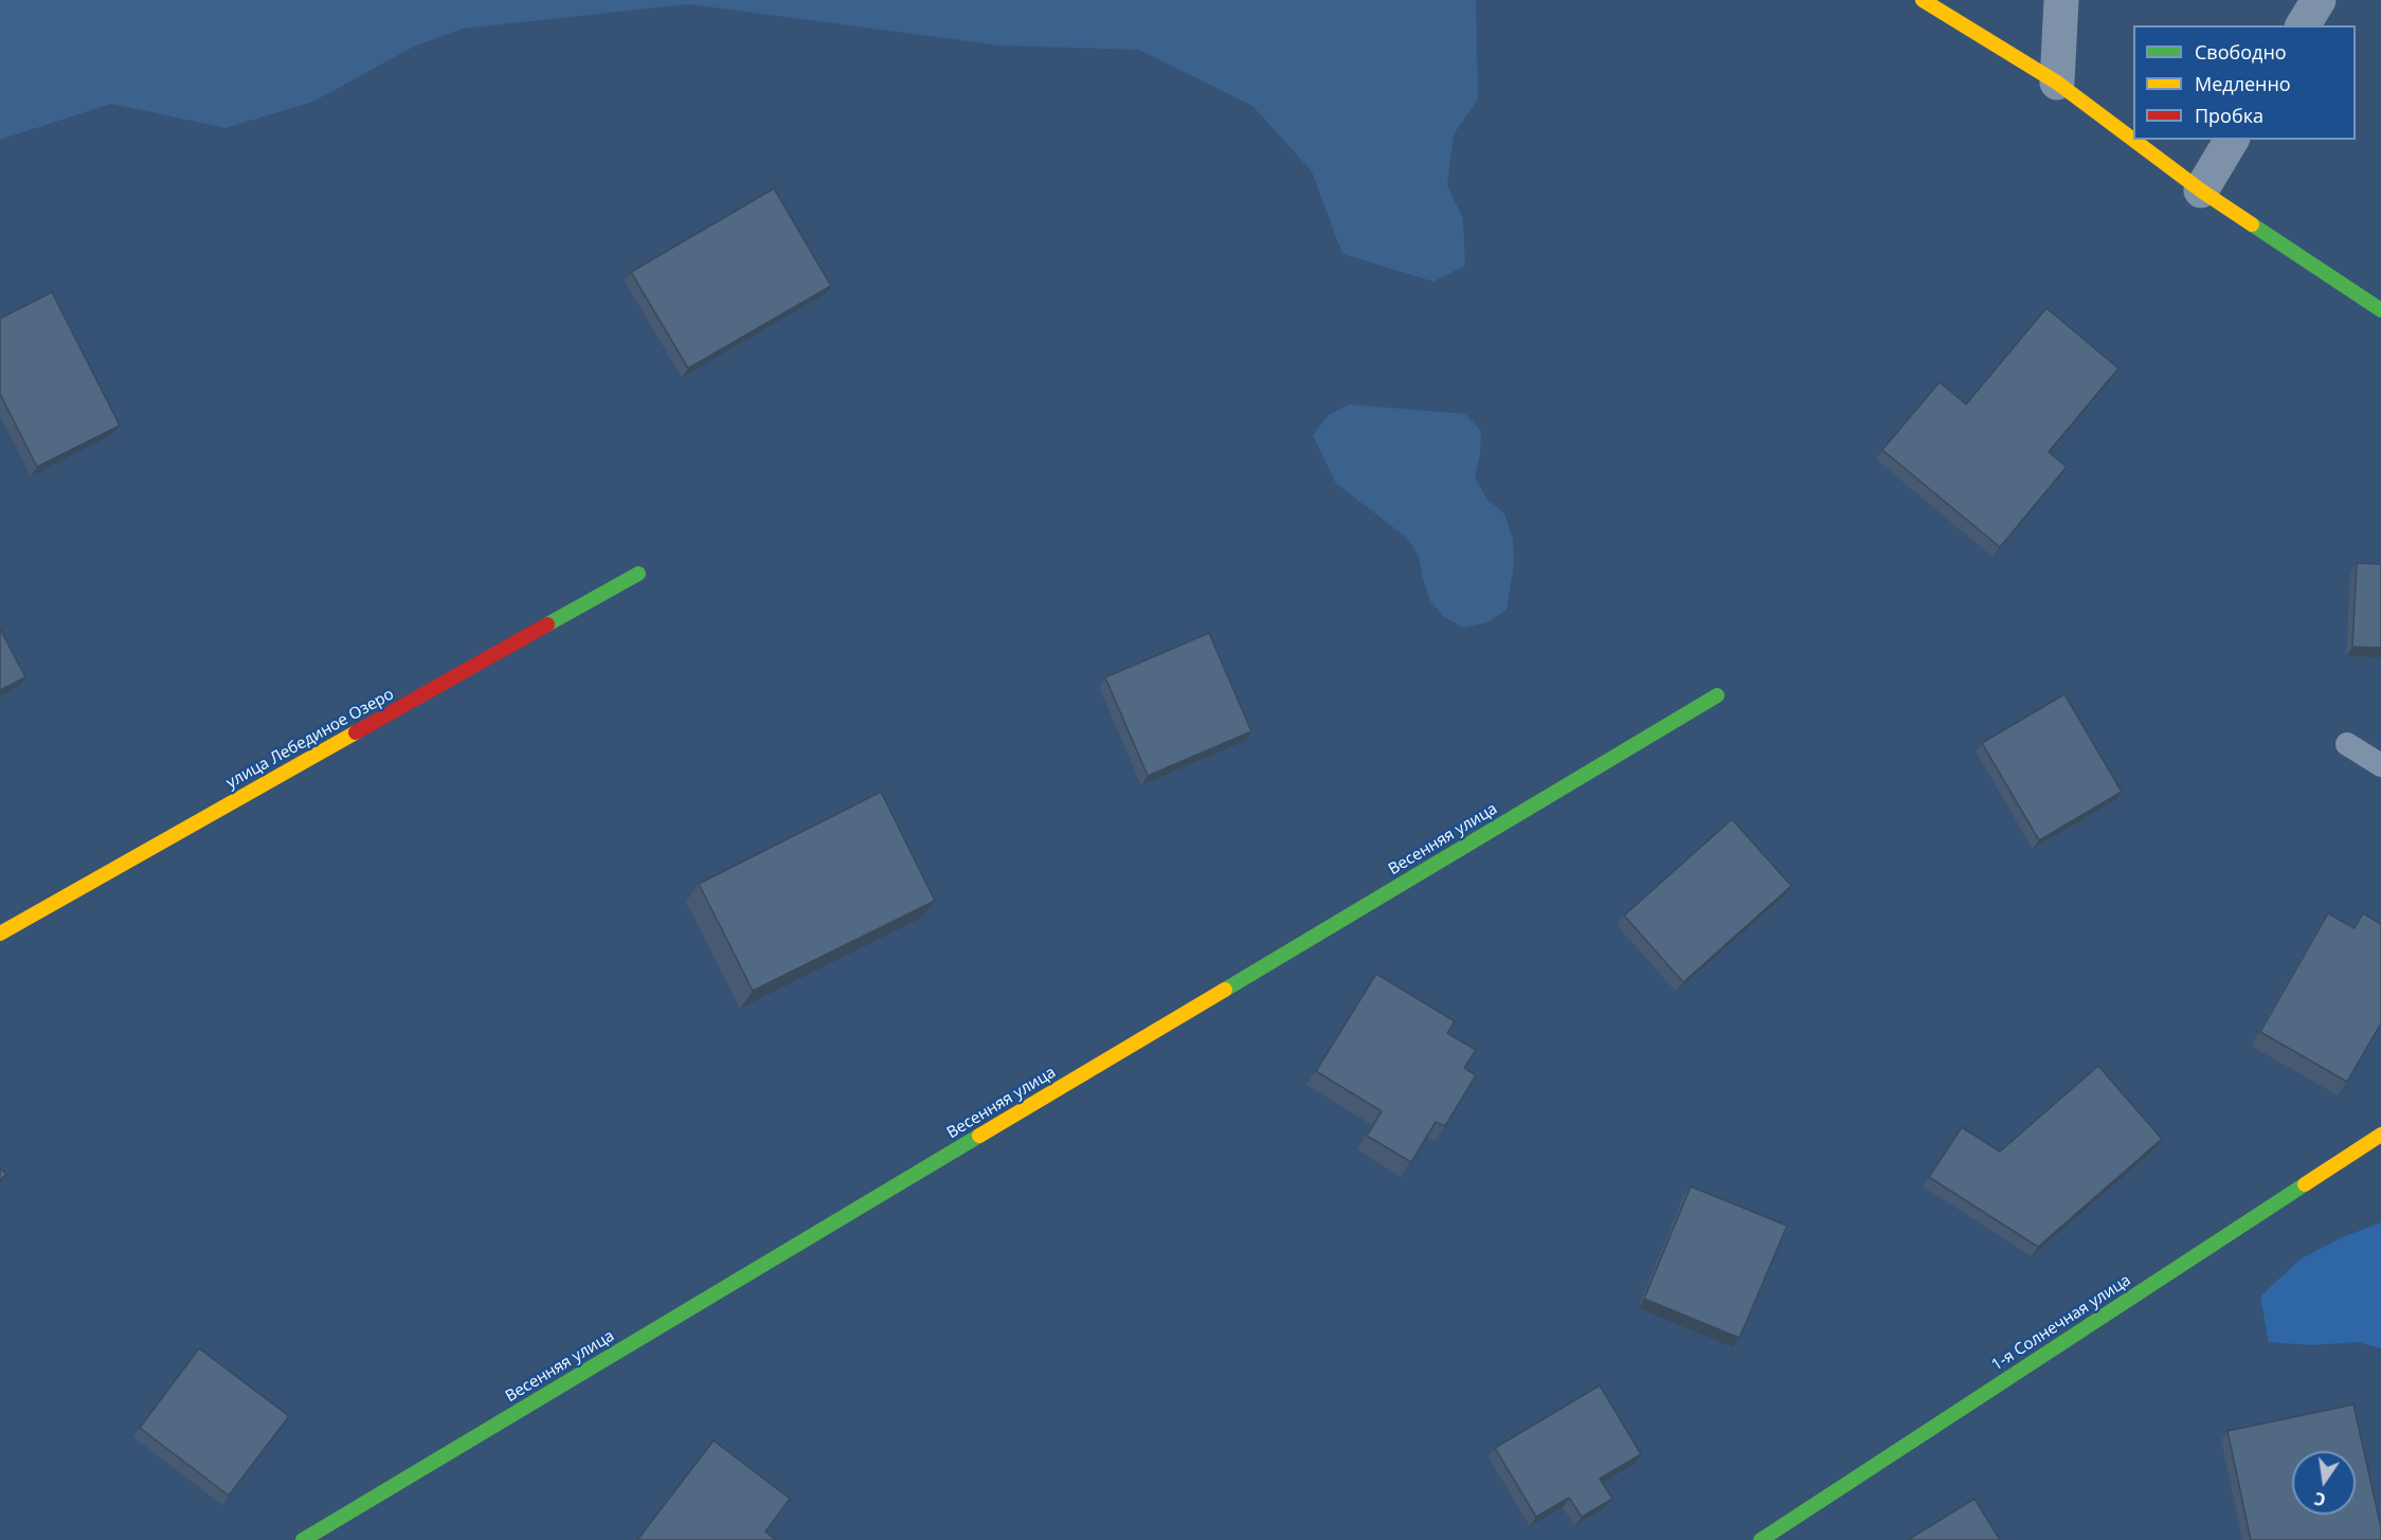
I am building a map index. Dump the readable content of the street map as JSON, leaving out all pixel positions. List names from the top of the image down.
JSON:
{
  "streets": {
    "street": ["улица Лебединое Озеро", "Весенняя улица", "1-я Солнечная улица"]
  },
  "legend": ["Свободно", "Медленно", "Пробка"],
  "north": "bottom"
}
